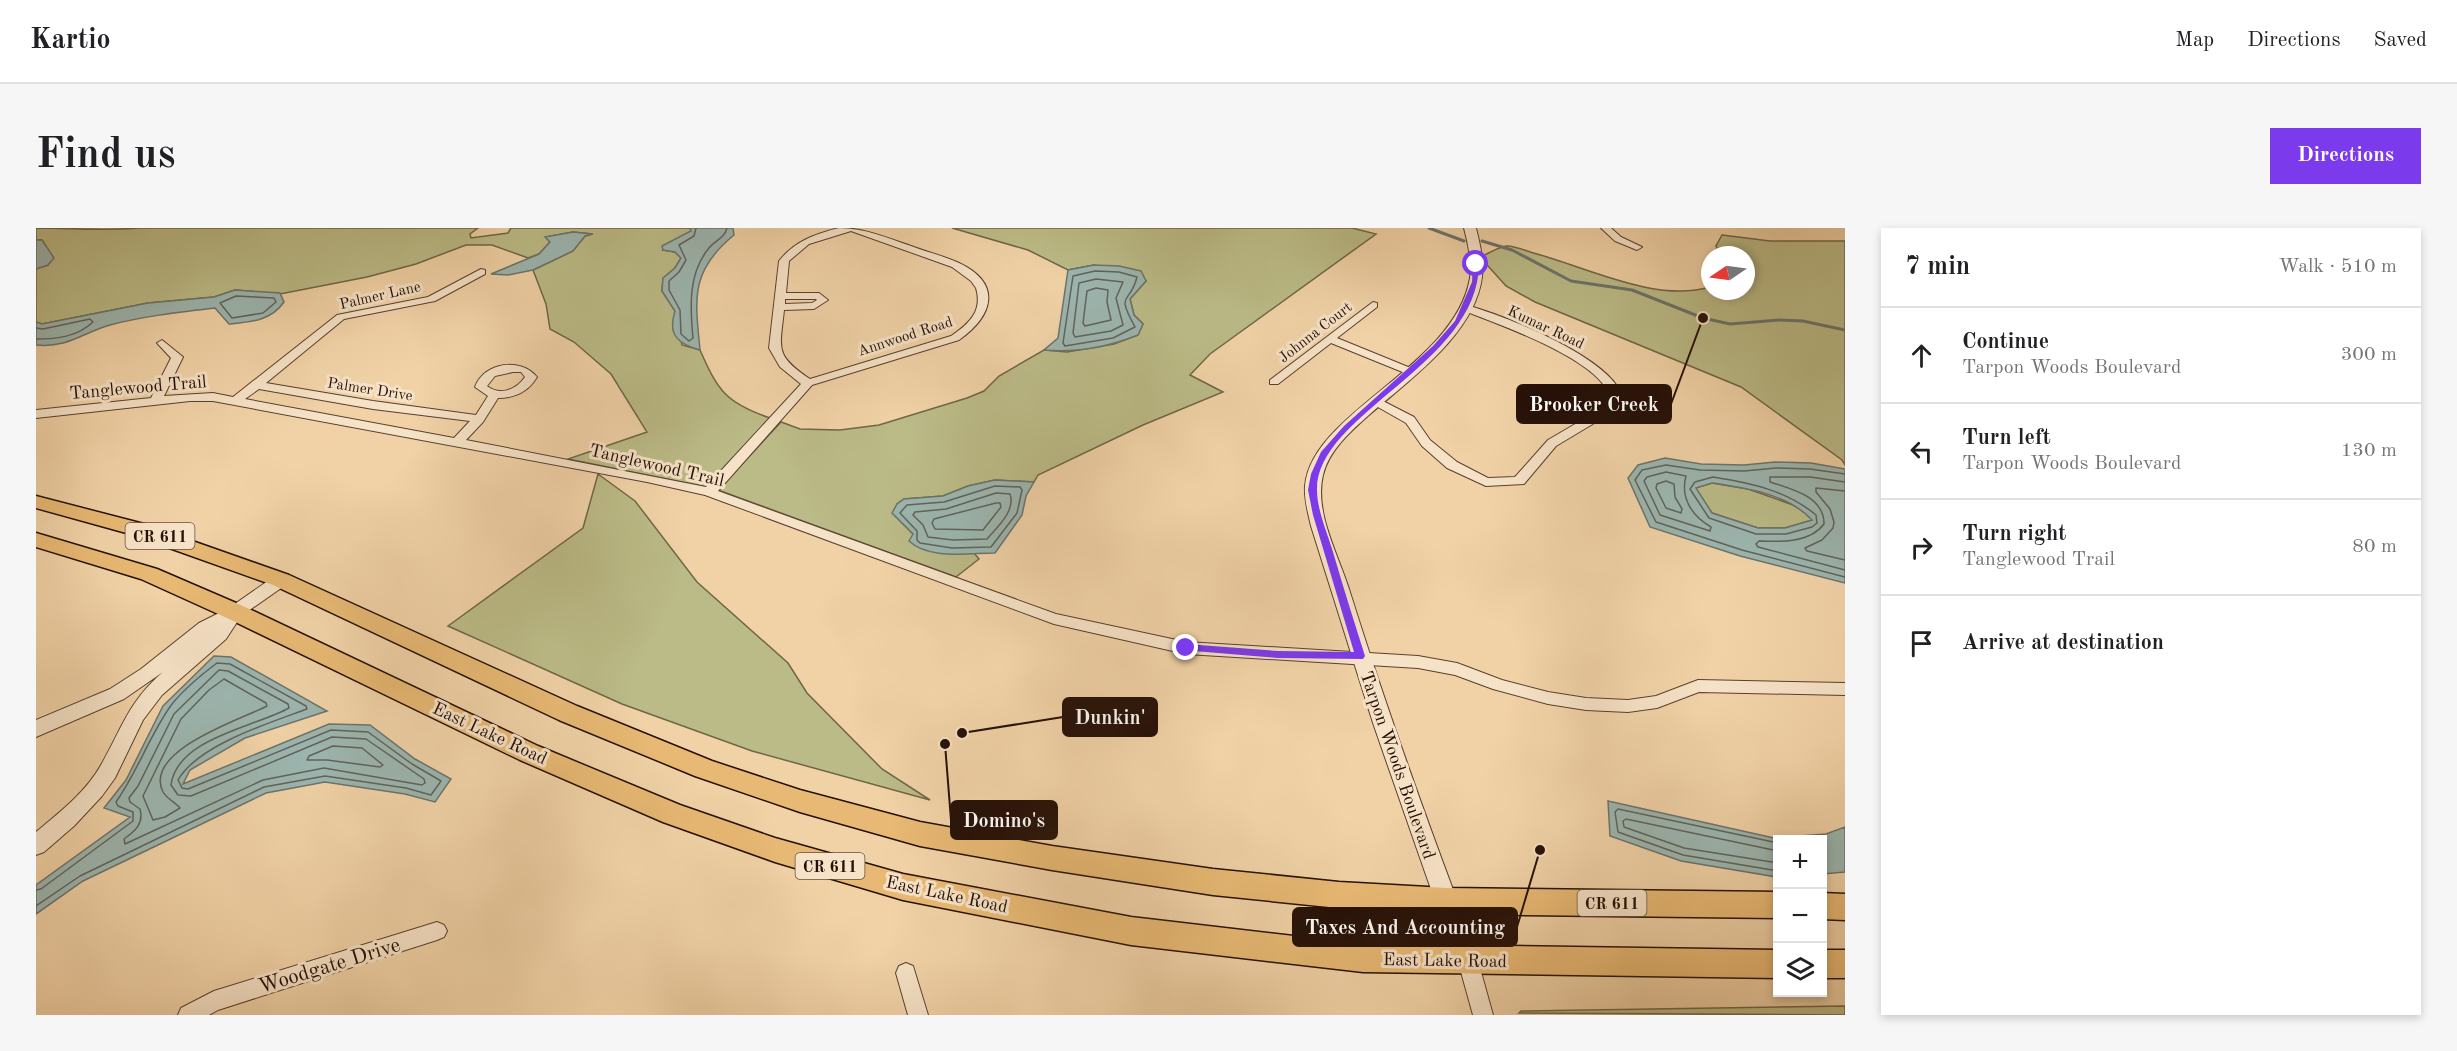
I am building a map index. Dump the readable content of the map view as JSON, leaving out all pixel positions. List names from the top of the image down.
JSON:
{
  "streets": {
    "main road": ["CR 611", "East Lake Road"],
    "street": [
      "Palmer Lane",
      "Kumar Road",
      "Johnna Court",
      "Annwood Road",
      "Tanglewood Trail",
      "Palmer Drive",
      "Tarpon Woods Boulevard",
      "Woodgate Drive"
    ]
  },
  "crossings": [
    ["Palmer Lane", "Tanglewood Trail"],
    ["Palmer Lane", "Palmer Drive"],
    ["Kumar Road", "Tarpon Woods Boulevard"],
    ["Tanglewood Trail", "Tarpon Woods Boulevard"],
    ["CR 611", "Tarpon Woods Boulevard"],
    ["East Lake Road", "Tarpon Woods Boulevard"]
  ],
  "places": [
    "Brooker Creek",
    "Dunkin'",
    "Domino's",
    "Taxes And Accounting"
  ],
  "north": "left",
  "page": {
    "header": "Kartio",
    "nav": ["Map", "Directions", "Saved"],
    "buttons": "Directions",
    "title": "Find us",
    "heading": ["7 min", "Walk · 510 m"],
    "list": [
      ["Continue", "Tarpon Woods Boulevard", "300 m"],
      ["Turn left", "Tarpon Woods Boulevard", "130 m"],
      ["Turn right", "Tanglewood Trail", "80 m"],
      "Arrive at destination"
    ],
    "map_buttons": ["+", "−"]
  }
}
